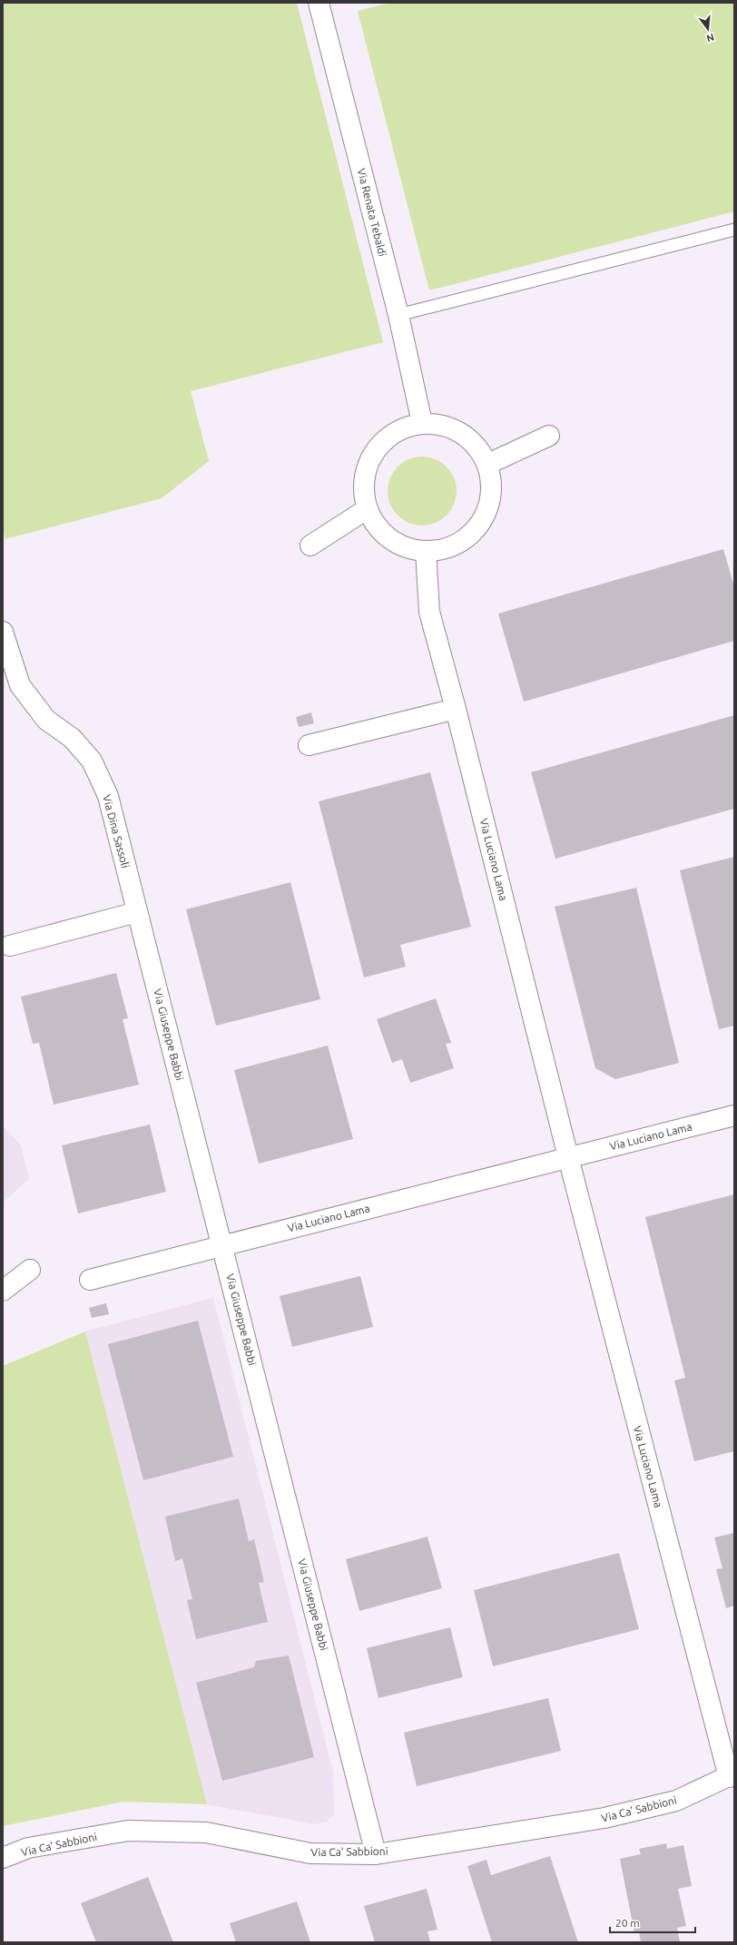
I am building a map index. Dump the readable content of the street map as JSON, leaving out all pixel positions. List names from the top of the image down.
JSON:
{
  "streets": {
    "street": [
      "Via Renata Tebaldi",
      "Via Dina Sassoli",
      "Via Luciano Lama",
      "Via Giuseppe Babbi",
      "Via Ca' Sabbioni"
    ]
  },
  "crossings": [
    ["Via Renata Tebaldi", "Via Luciano Lama"],
    ["Via Dina Sassoli", "Via Giuseppe Babbi"],
    ["Via Luciano Lama", "Via Giuseppe Babbi"],
    ["Via Luciano Lama", "Via Ca' Sabbioni"],
    ["Via Giuseppe Babbi", "Via Ca' Sabbioni"]
  ],
  "scale_bar": "20 m",
  "north": "bottom"
}
